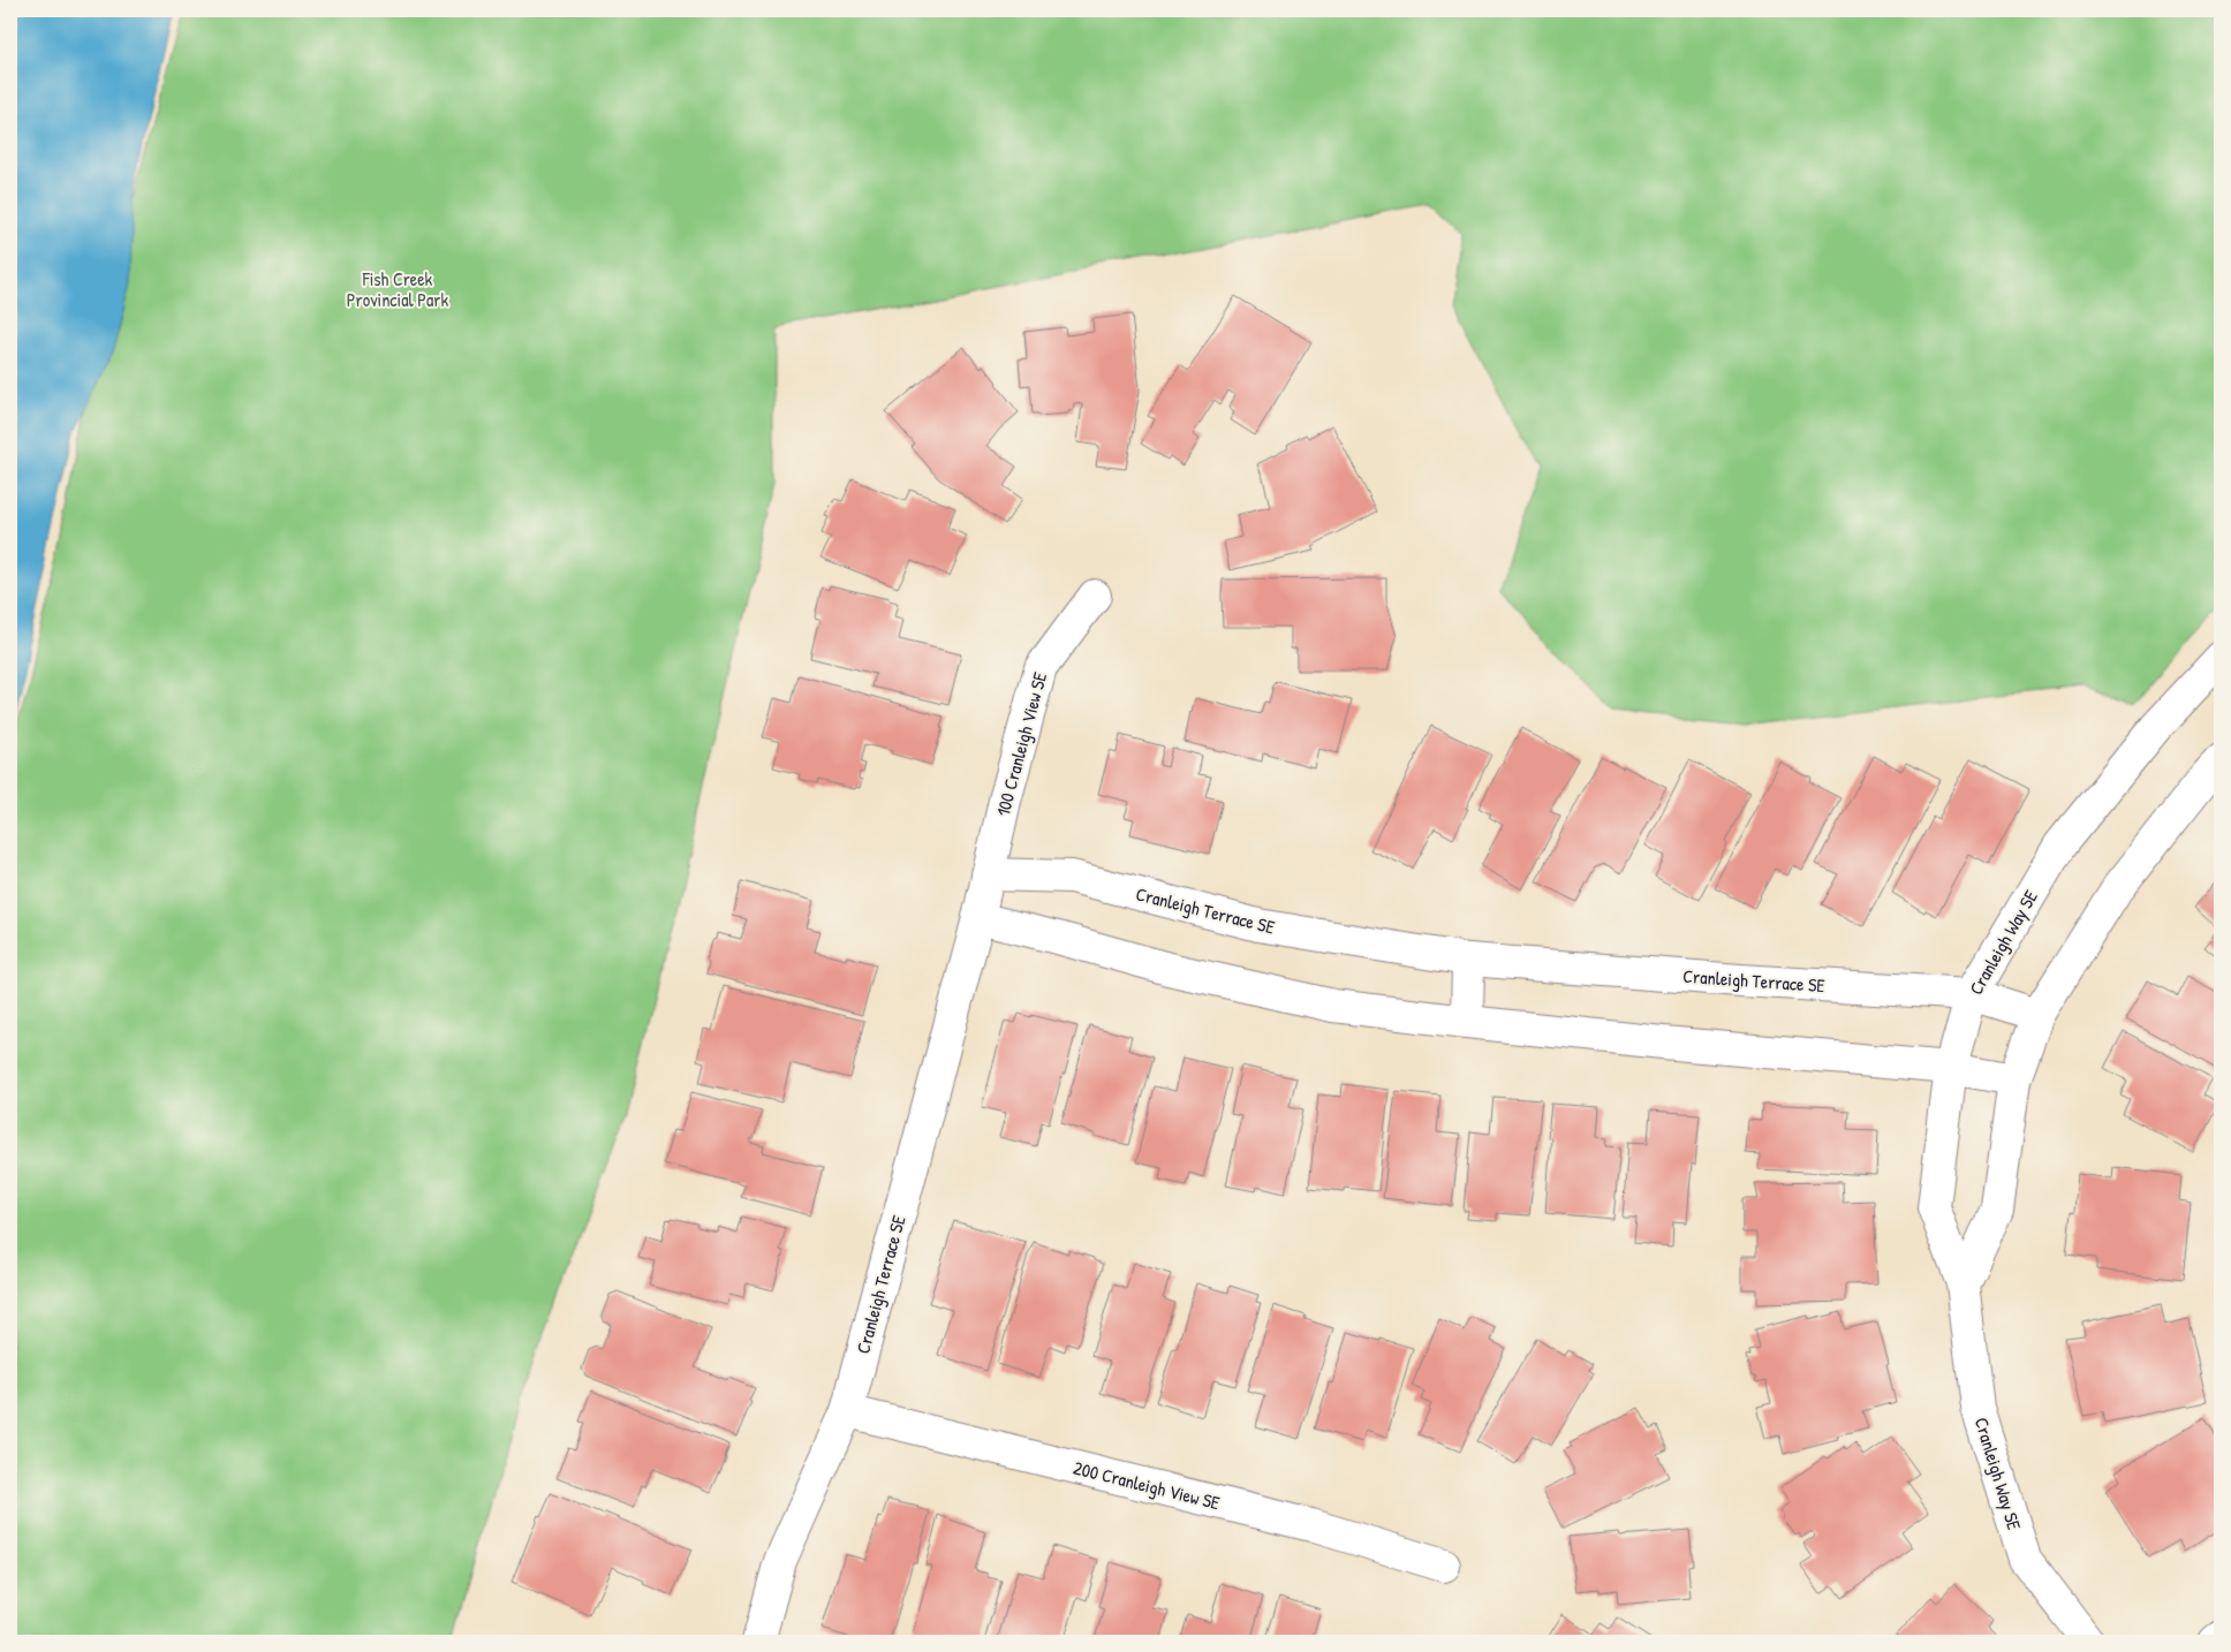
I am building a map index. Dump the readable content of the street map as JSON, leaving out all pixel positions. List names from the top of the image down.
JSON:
{
  "streets": {
    "street": [
      "100 Cranleigh View SE",
      "Cranleigh Terrace SE",
      "Cranleigh Way SE",
      "200 Cranleigh View SE"
    ]
  },
  "crossings": [
    ["100 Cranleigh View SE", "Cranleigh Terrace SE"],
    ["Cranleigh Terrace SE", "Cranleigh Way SE"],
    ["Cranleigh Terrace SE", "200 Cranleigh View SE"]
  ],
  "parks": ["Fish Creek Provincial Park"]
}
